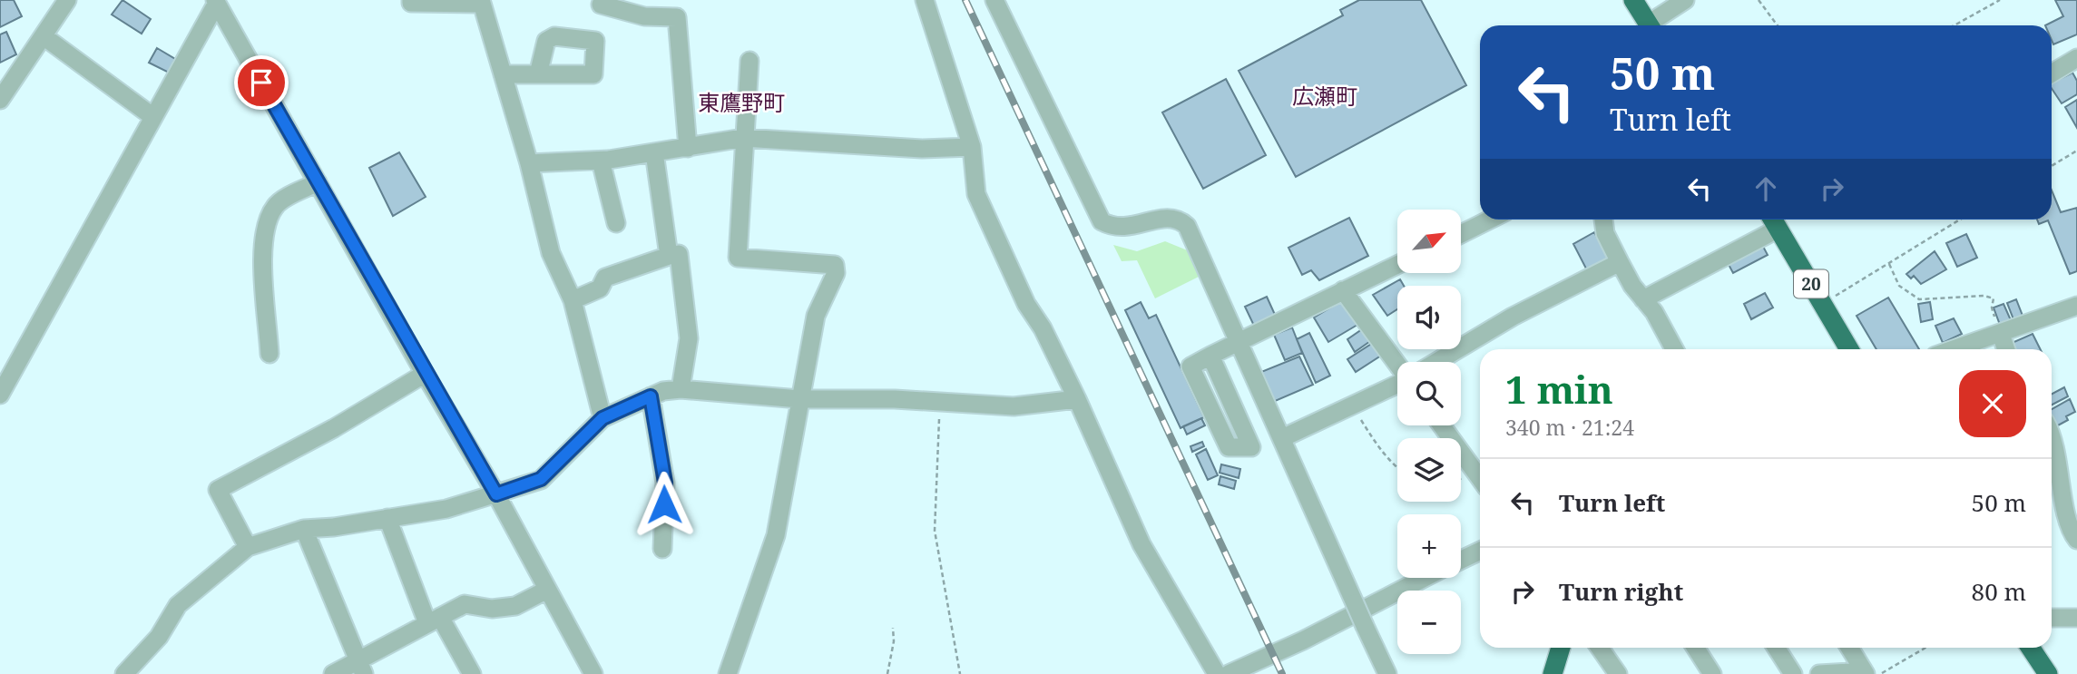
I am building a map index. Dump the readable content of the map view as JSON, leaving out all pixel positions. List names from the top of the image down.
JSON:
{
  "streets": {
    "highway": ["20"]
  },
  "districts": ["広瀬町", "東鷹野町"],
  "north": "top right",
  "page": {
    "turn": ["50 m", "Turn left"],
    "map_buttons": ["+", "−"],
    "heading": ["1 min", "340 m · 21:24"],
    "list": [
      {
        "name": "Turn left",
        "value": "50 m"
      },
      {
        "name": "Turn right",
        "value": "80 m"
      }
    ]
  }
}
